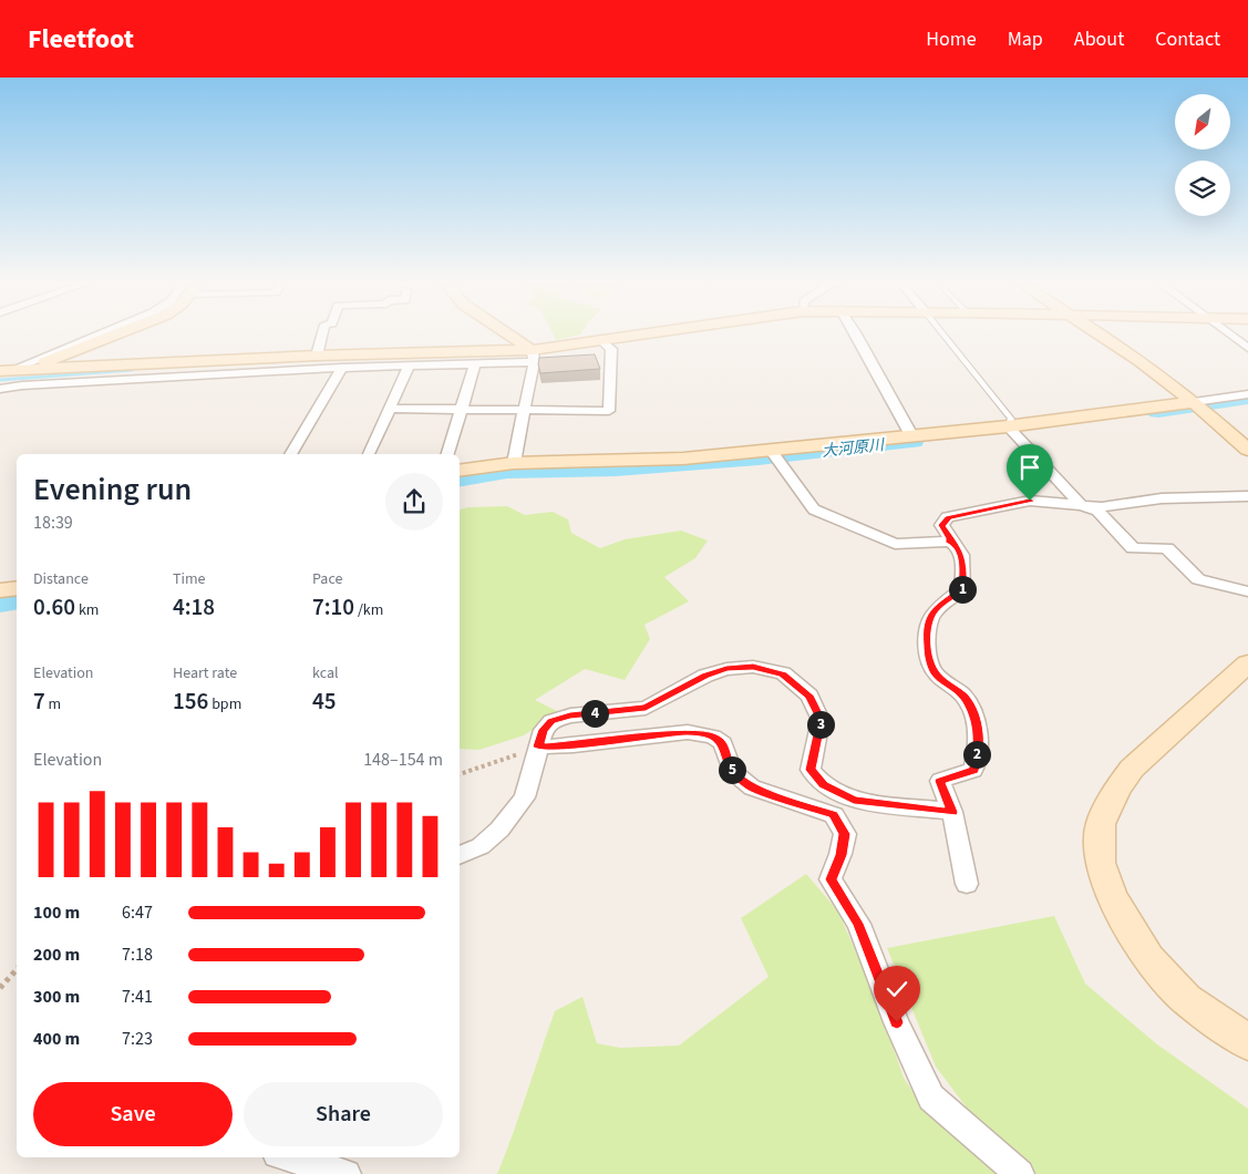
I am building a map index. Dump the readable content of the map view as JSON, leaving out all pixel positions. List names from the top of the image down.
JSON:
{
  "water": ["大河原川"],
  "north": "bottom left",
  "page": {
    "header": "Fleetfoot",
    "nav": [
      "Home",
      "Map",
      "About",
      "Contact"
    ],
    "heading": ["Evening run", "18:39"],
    "stats": [
      ["Distance", "0.60 km"],
      ["Time", "4:18"],
      ["Pace", "7:10 /km"],
      ["Elevation", "7 m"],
      ["Heart rate", "156 bpm"],
      ["kcal", "45"]
    ],
    "pins": [
      "1",
      "4",
      "3",
      "2",
      "5"
    ],
    "chart": ["Elevation", "148–154 m"],
    "list": [
      {
        "name": "100 m",
        "note": "6:47"
      },
      {
        "name": "200 m",
        "note": "7:18"
      },
      {
        "name": "300 m",
        "note": "7:41"
      },
      {
        "name": "400 m",
        "note": "7:23"
      }
    ],
    "buttons": ["Save", "Share"]
  }
}
